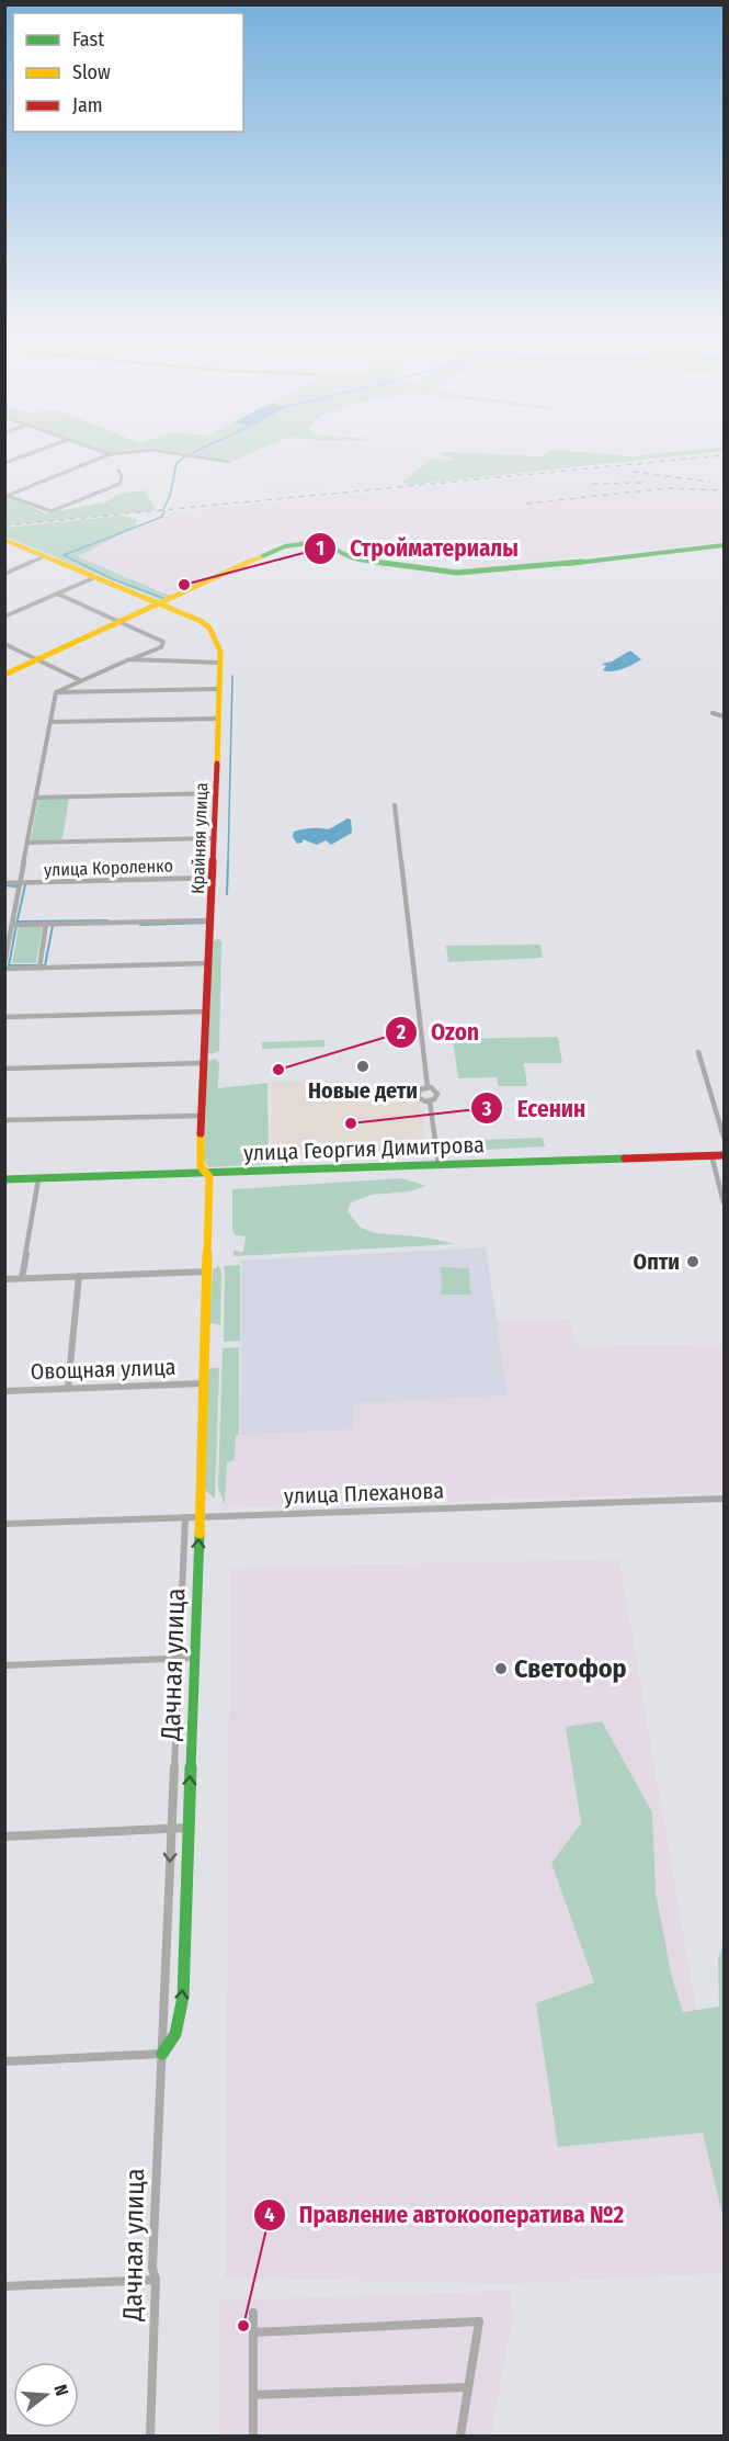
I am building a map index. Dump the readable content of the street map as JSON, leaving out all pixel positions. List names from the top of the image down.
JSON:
{
  "streets": {
    "street": [
      "Крайняя улица",
      "улица Короленко",
      "улица Георгия Димитрова",
      "Овощная улица",
      "улица Плеханова",
      "Дачная улица"
    ]
  },
  "crossings": [
    ["Крайняя улица", "улица Короленко"],
    ["Крайняя улица", "улица Георгия Димитрова"],
    ["Крайняя улица", "Дачная улица"],
    ["Овощная улица", "Дачная улица"],
    ["улица Плеханова", "Дачная улица"]
  ],
  "places": [
    "Стройматериалы",
    "Новые дети",
    "Ozon",
    "Есенин",
    "Опти",
    "Светофор",
    "Правление автокооператива №2"
  ],
  "legend": ["Fast", "Slow", "Jam"],
  "north": "right"
}
